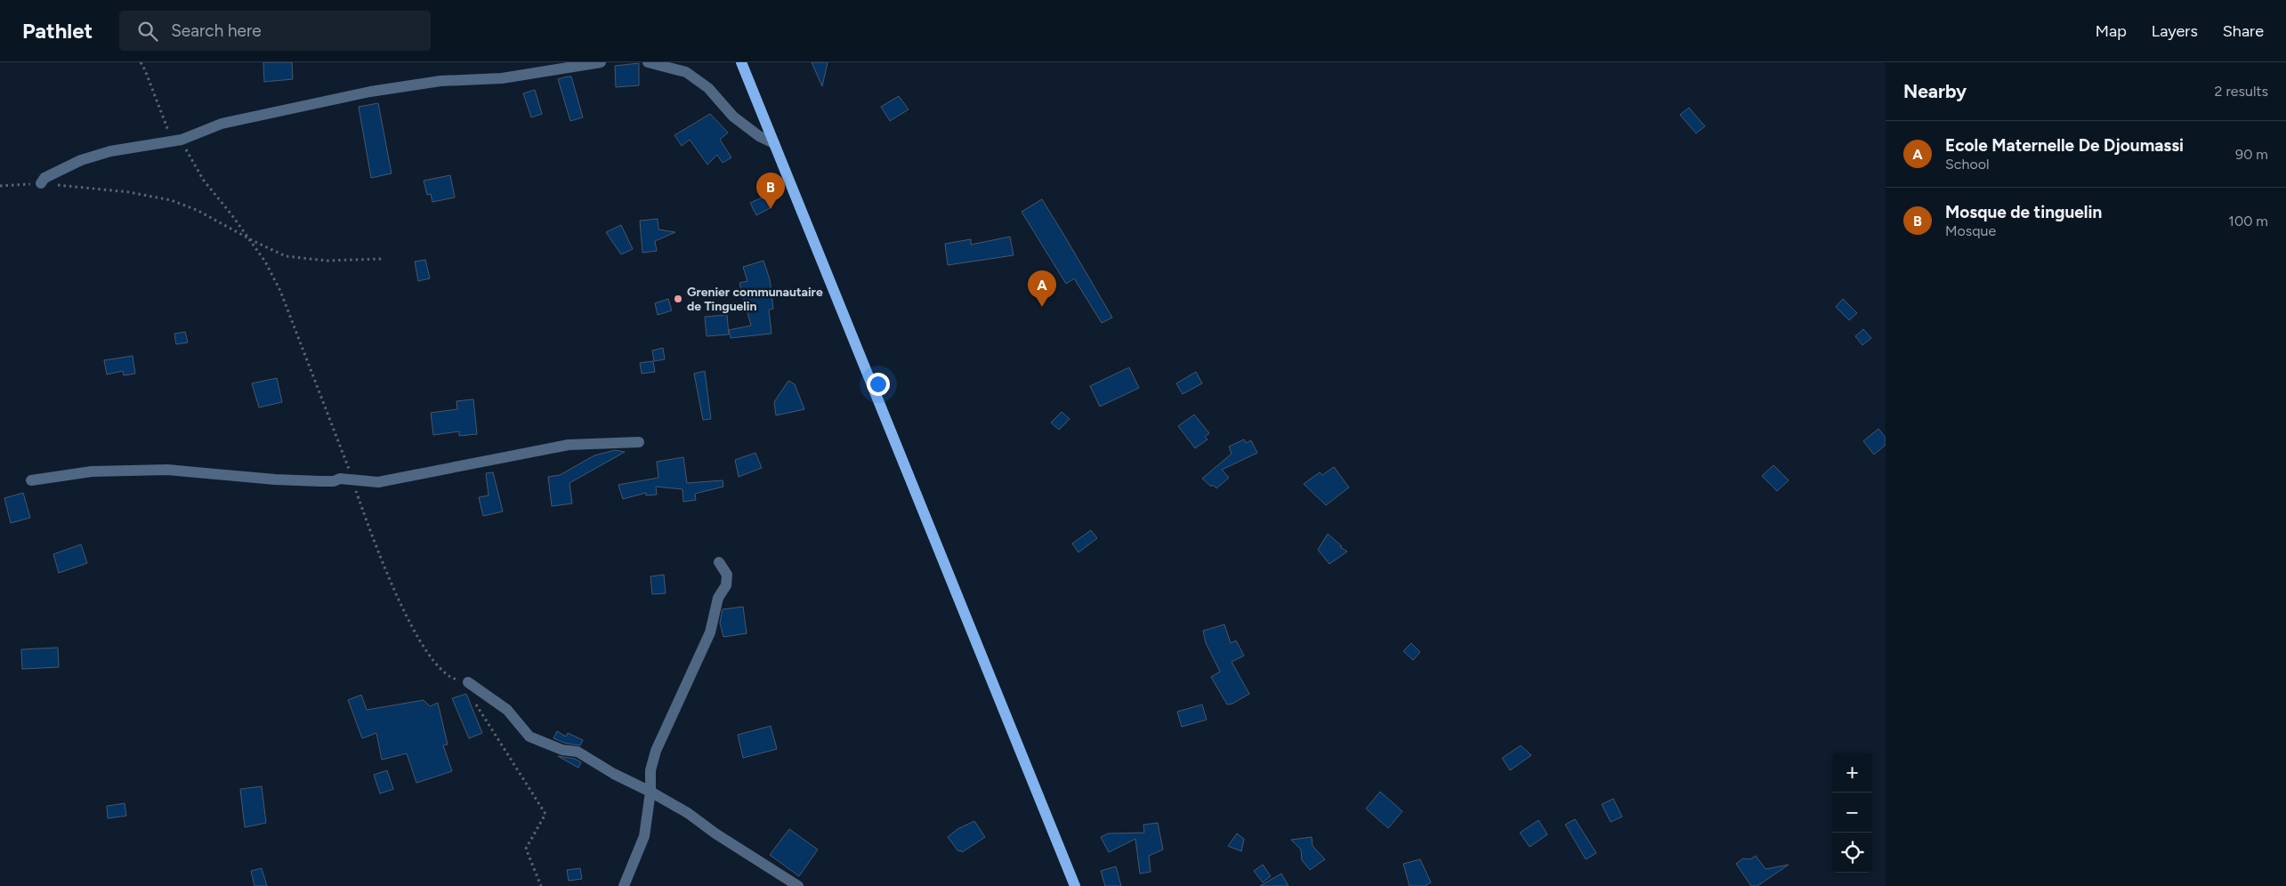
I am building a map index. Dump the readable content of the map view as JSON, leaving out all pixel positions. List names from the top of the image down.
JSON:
{
  "places": ["Grenier communautaire de Tinguelin"],
  "page": {
    "header": "Pathlet",
    "search": "Search here",
    "nav": ["Map", "Layers", "Share"],
    "heading": ["Nearby", "2 results"],
    "list": [
      {
        "mark": "A",
        "name": "Ecole Maternelle De Djoumassi",
        "note": "School",
        "value": "90 m"
      },
      {
        "mark": "B",
        "name": "Mosque de tinguelin",
        "note": "Mosque",
        "value": "100 m"
      }
    ],
    "pins": ["B", "A"],
    "map_buttons": ["+", "−"]
  }
}
